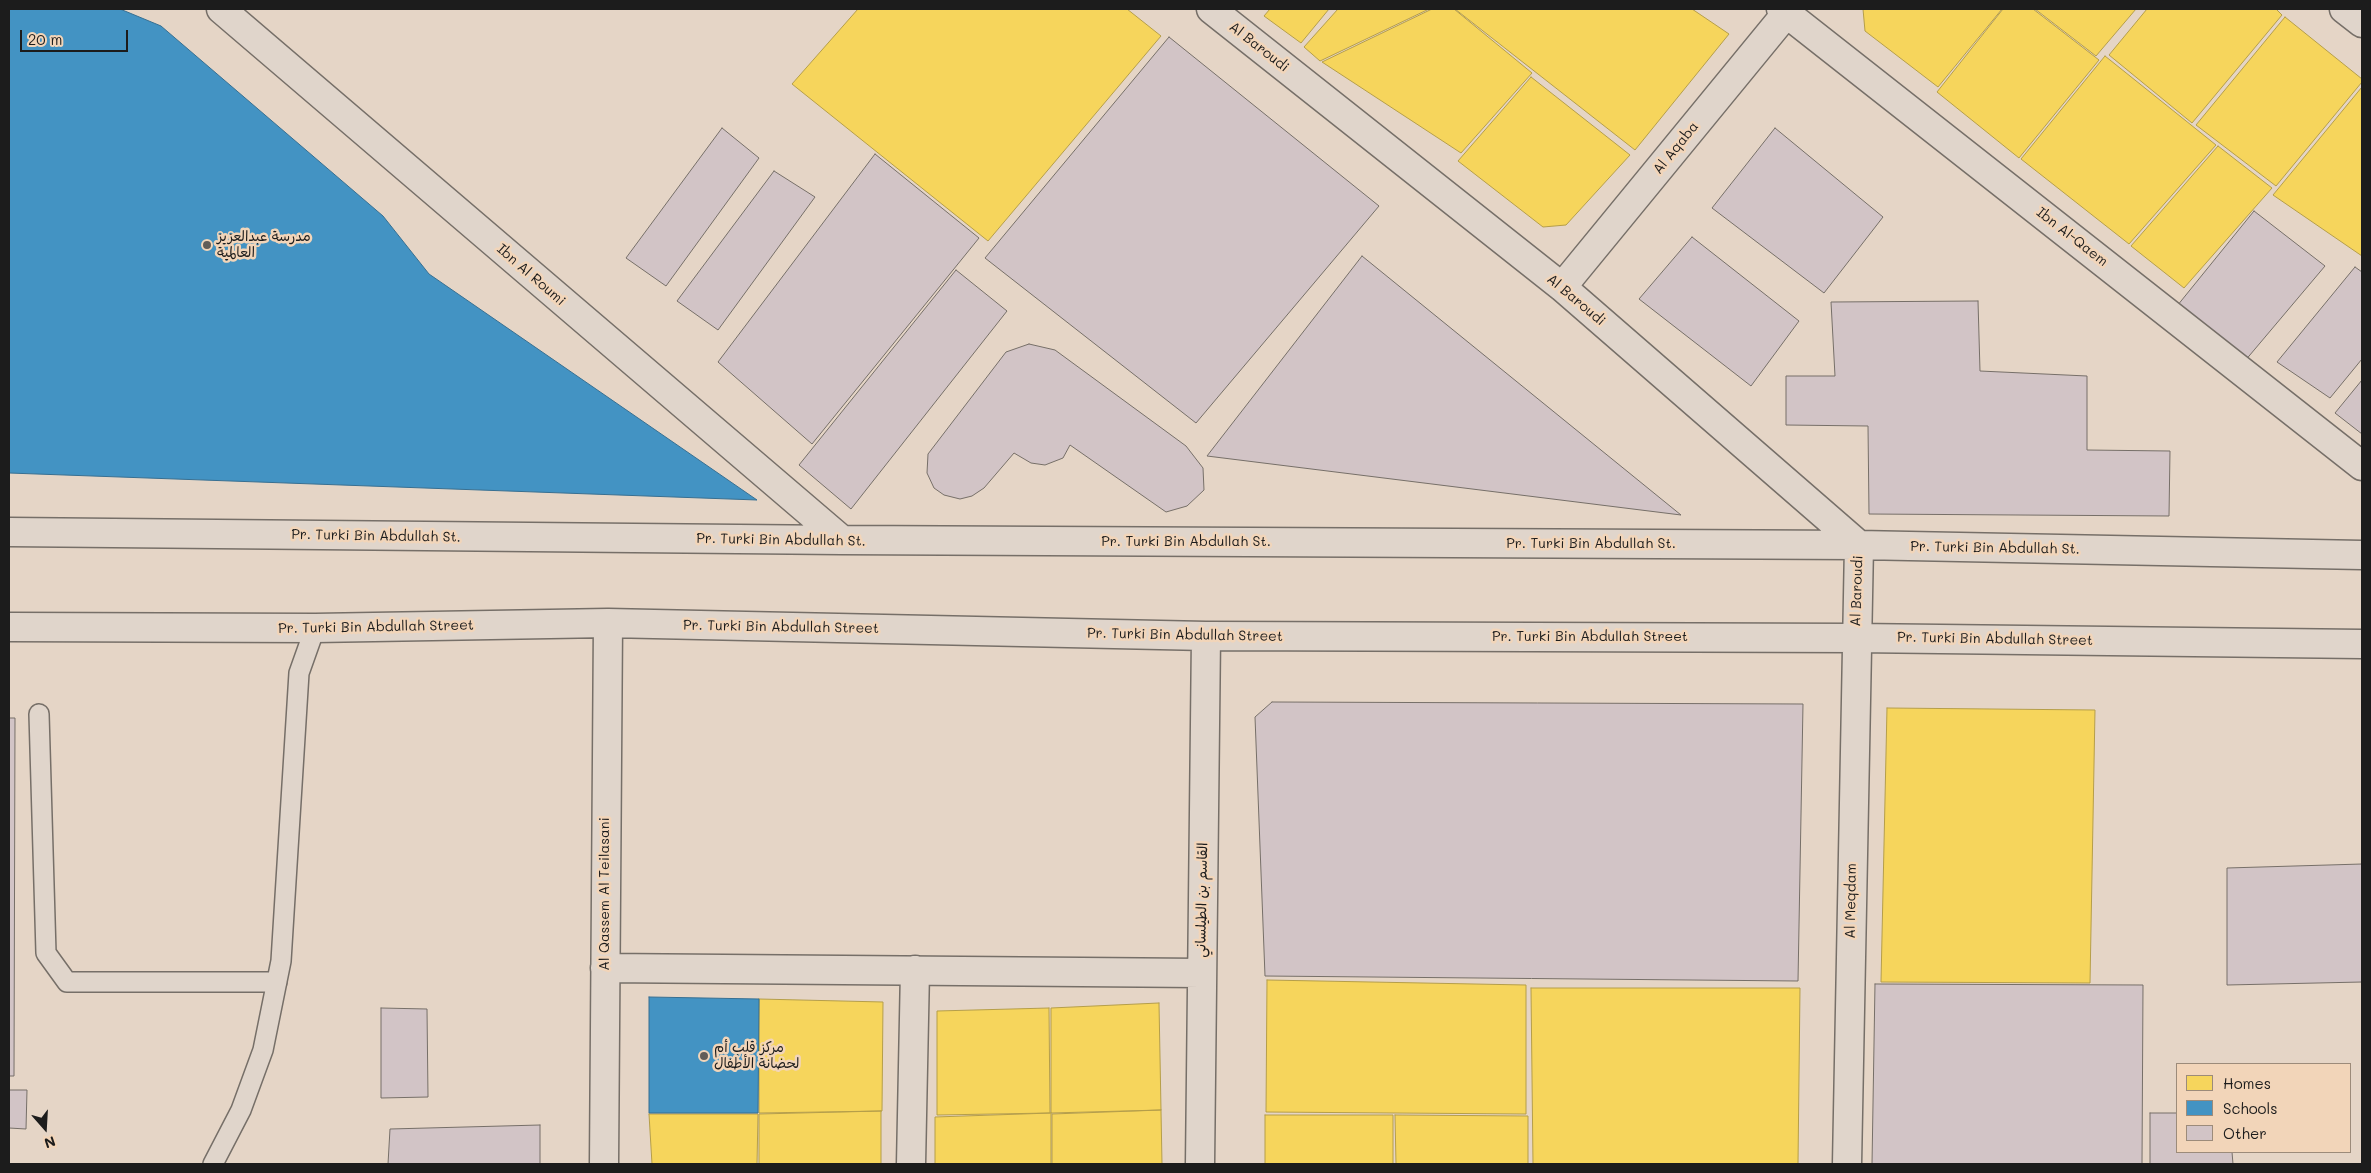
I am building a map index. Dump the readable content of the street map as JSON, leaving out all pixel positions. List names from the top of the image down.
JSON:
{
  "streets": {
    "street": [
      "Al Baroudi",
      "Al Aqaba",
      "Ibn Al-Qaem",
      "Ibn Al Roumi",
      "Pr. Turki Bin Abdullah St.",
      "Pr. Turki Bin Abdullah Street",
      "Al Qassem Al Teilasani",
      "القاسم بن الطيلساني",
      "Al Meqdam"
    ]
  },
  "crossings": [
    ["Al Baroudi", "Al Aqaba"],
    ["Al Baroudi", "Pr. Turki Bin Abdullah St."],
    ["Al Baroudi", "Pr. Turki Bin Abdullah Street"],
    ["Al Baroudi", "Al Meqdam"],
    ["Al Aqaba", "Ibn Al-Qaem"],
    ["Ibn Al Roumi", "Pr. Turki Bin Abdullah St."],
    ["Pr. Turki Bin Abdullah Street", "Al Qassem Al Teilasani"],
    ["Pr. Turki Bin Abdullah Street", "القاسم بن الطيلساني"],
    ["Pr. Turki Bin Abdullah Street", "Al Meqdam"]
  ],
  "places": ["مدرسة عبدالعزيز العالمية", "مركز قلب أم لحضانة الأطفال"],
  "legend": ["Homes", "Schools", "Other"],
  "scale_bar": "20 m",
  "north": "bottom"
}
